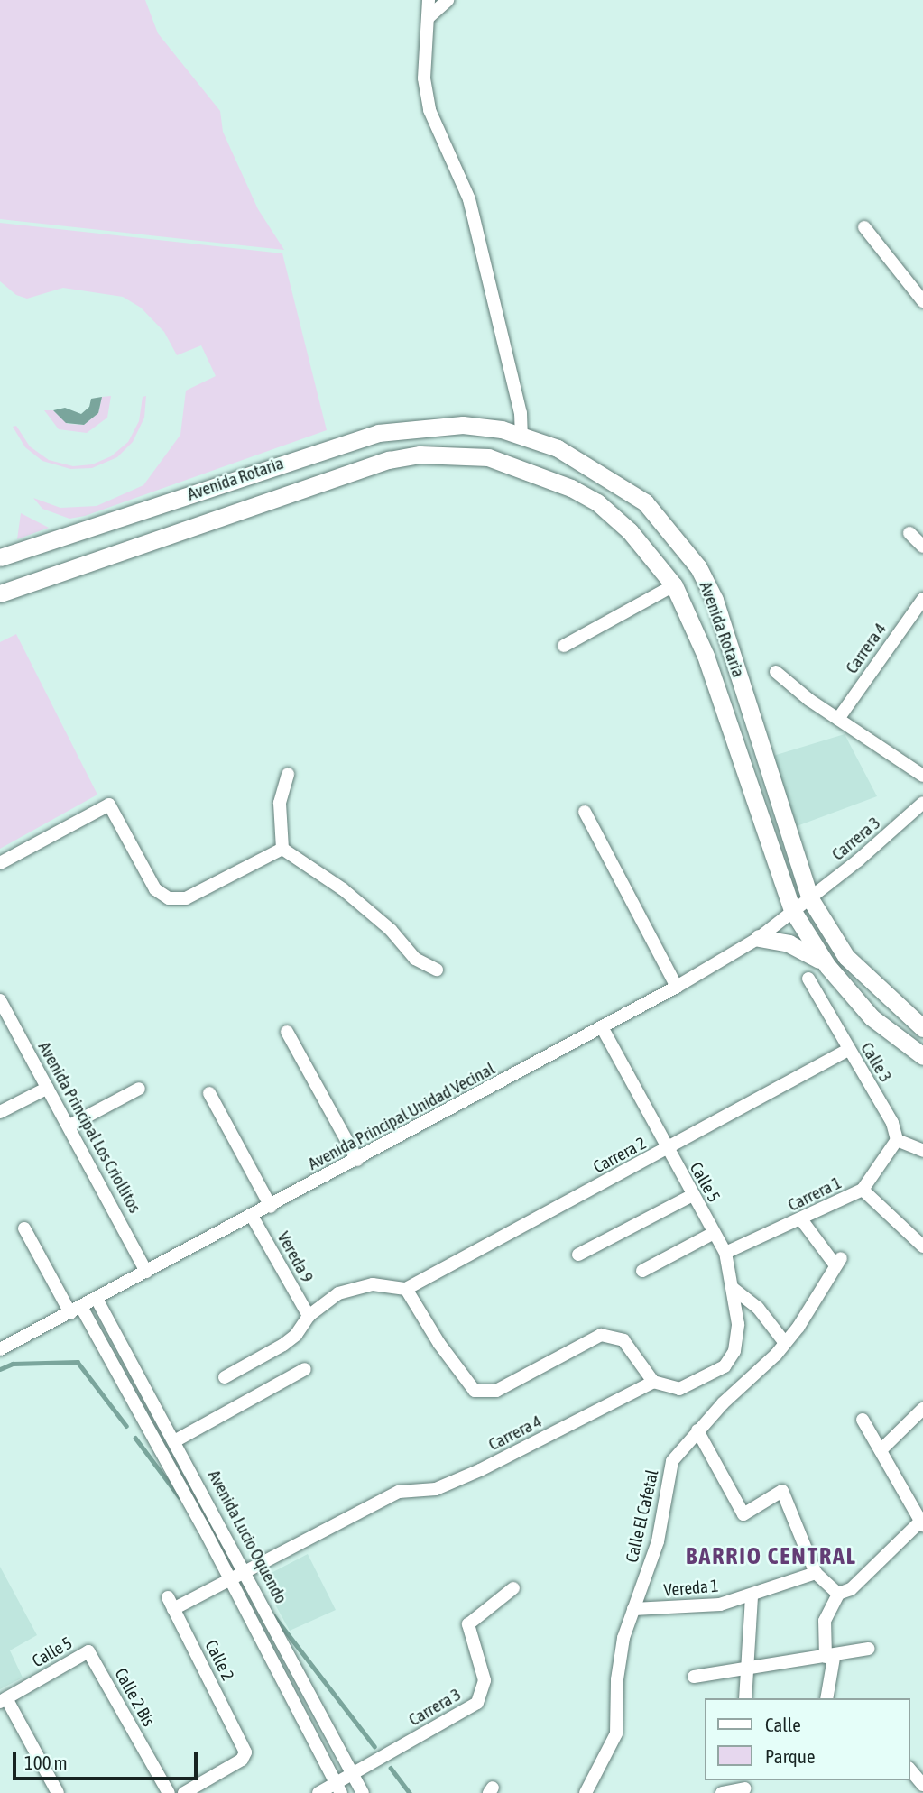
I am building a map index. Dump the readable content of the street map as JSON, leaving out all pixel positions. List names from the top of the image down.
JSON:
{
  "streets": {
    "main road": ["Avenida Rotaria"],
    "street": [
      "Carrera 4",
      "Carrera 3",
      "Calle 3",
      "Avenida Principal Unidad Vecinal",
      "Avenida Principal Los Criollitos",
      "Carrera 2",
      "Calle 5",
      "Carrera 1",
      "Vereda 9",
      "Calle El Cafetal",
      "Avenida Lucio Oquendo",
      "Vereda 1",
      "Calle 2",
      "Calle 2 Bis"
    ]
  },
  "crossings": [
    ["Avenida Rotaria", "Carrera 3"],
    ["Avenida Rotaria", "Avenida Principal Unidad Vecinal"],
    ["Carrera 4", "Avenida Lucio Oquendo"],
    ["Carrera 3", "Avenida Principal Unidad Vecinal"],
    ["Carrera 3", "Avenida Lucio Oquendo"],
    ["Calle 3", "Carrera 2"],
    ["Calle 3", "Carrera 1"],
    ["Avenida Principal Unidad Vecinal", "Avenida Principal Los Criollitos"],
    ["Avenida Principal Unidad Vecinal", "Calle 5"],
    ["Avenida Principal Unidad Vecinal", "Vereda 9"],
    ["Avenida Principal Unidad Vecinal", "Avenida Lucio Oquendo"],
    ["Carrera 2", "Calle 5"],
    ["Calle 5", "Carrera 1"],
    ["Calle 5", "Calle 2 Bis"],
    ["Carrera 1", "Calle El Cafetal"],
    ["Calle El Cafetal", "Vereda 1"],
    ["Avenida Lucio Oquendo", "Calle 2"]
  ],
  "districts": ["BARRIO CENTRAL"],
  "legend": ["Calle", "Parque"],
  "scale_bar": "100 m"
}
